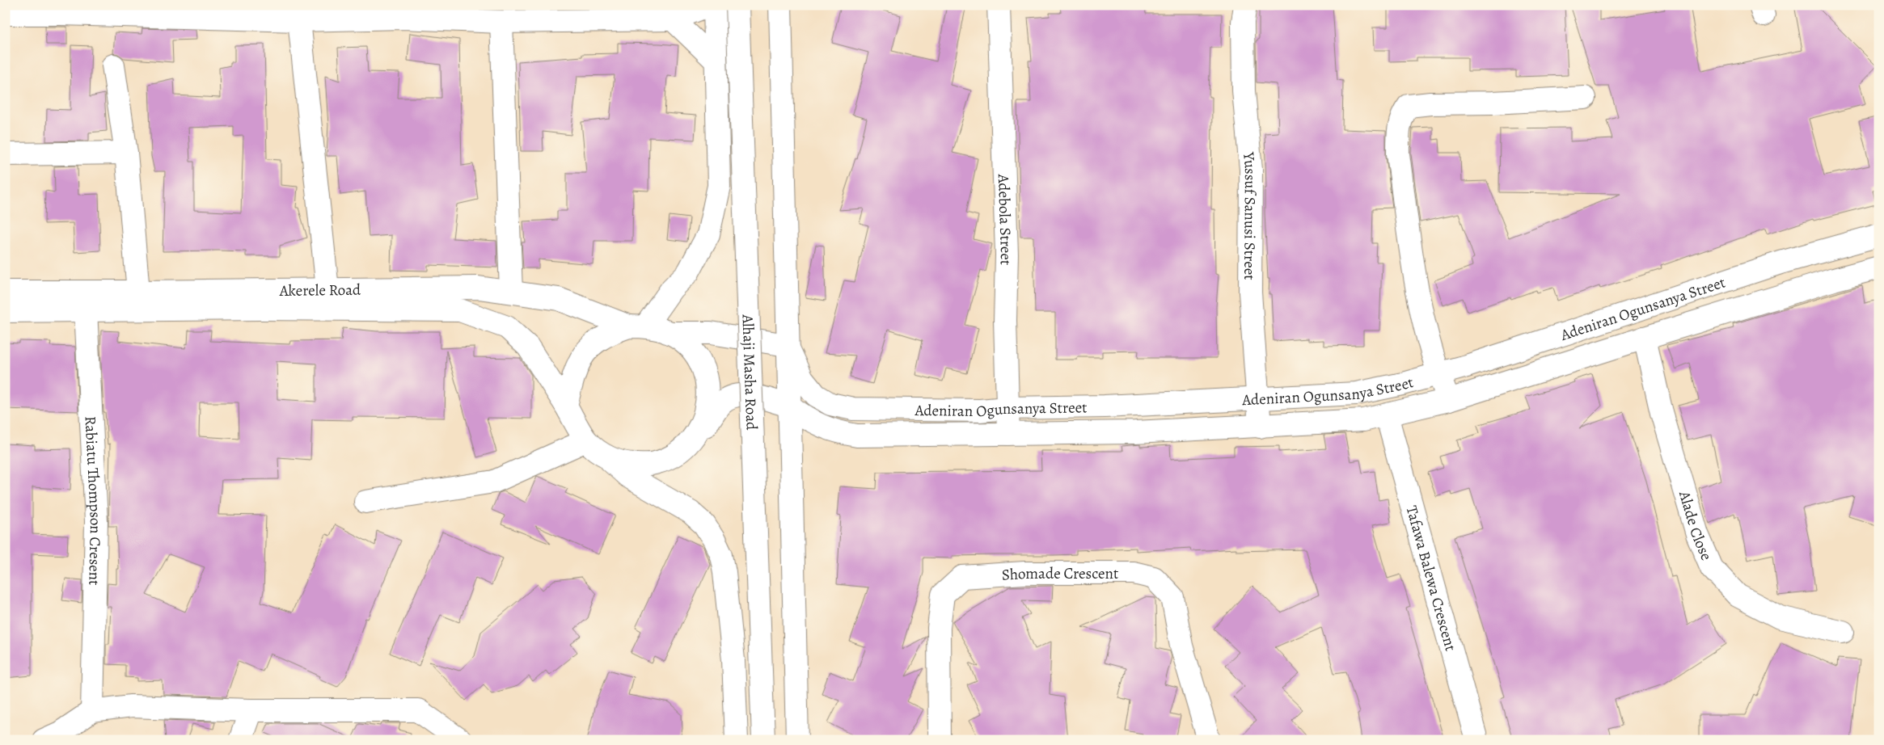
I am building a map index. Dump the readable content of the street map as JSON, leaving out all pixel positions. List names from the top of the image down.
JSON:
{
  "streets": {
    "street": [
      "Yussuf Sanusi Street",
      "Adebola Street",
      "Akerele Road",
      "Adeniran Ogunsanya Street",
      "Alhaji Masha Road",
      "Rabiatu Thompson Cresent",
      "Alade Close",
      "Shomade Crescent",
      "Tafawa Balewa Crescent"
    ]
  },
  "crossings": [
    ["Yussuf Sanusi Street", "Adeniran Ogunsanya Street"],
    ["Adebola Street", "Adeniran Ogunsanya Street"],
    ["Akerele Road", "Adeniran Ogunsanya Street"],
    ["Akerele Road", "Rabiatu Thompson Cresent"],
    ["Adeniran Ogunsanya Street", "Alade Close"],
    ["Adeniran Ogunsanya Street", "Tafawa Balewa Crescent"]
  ]
}
